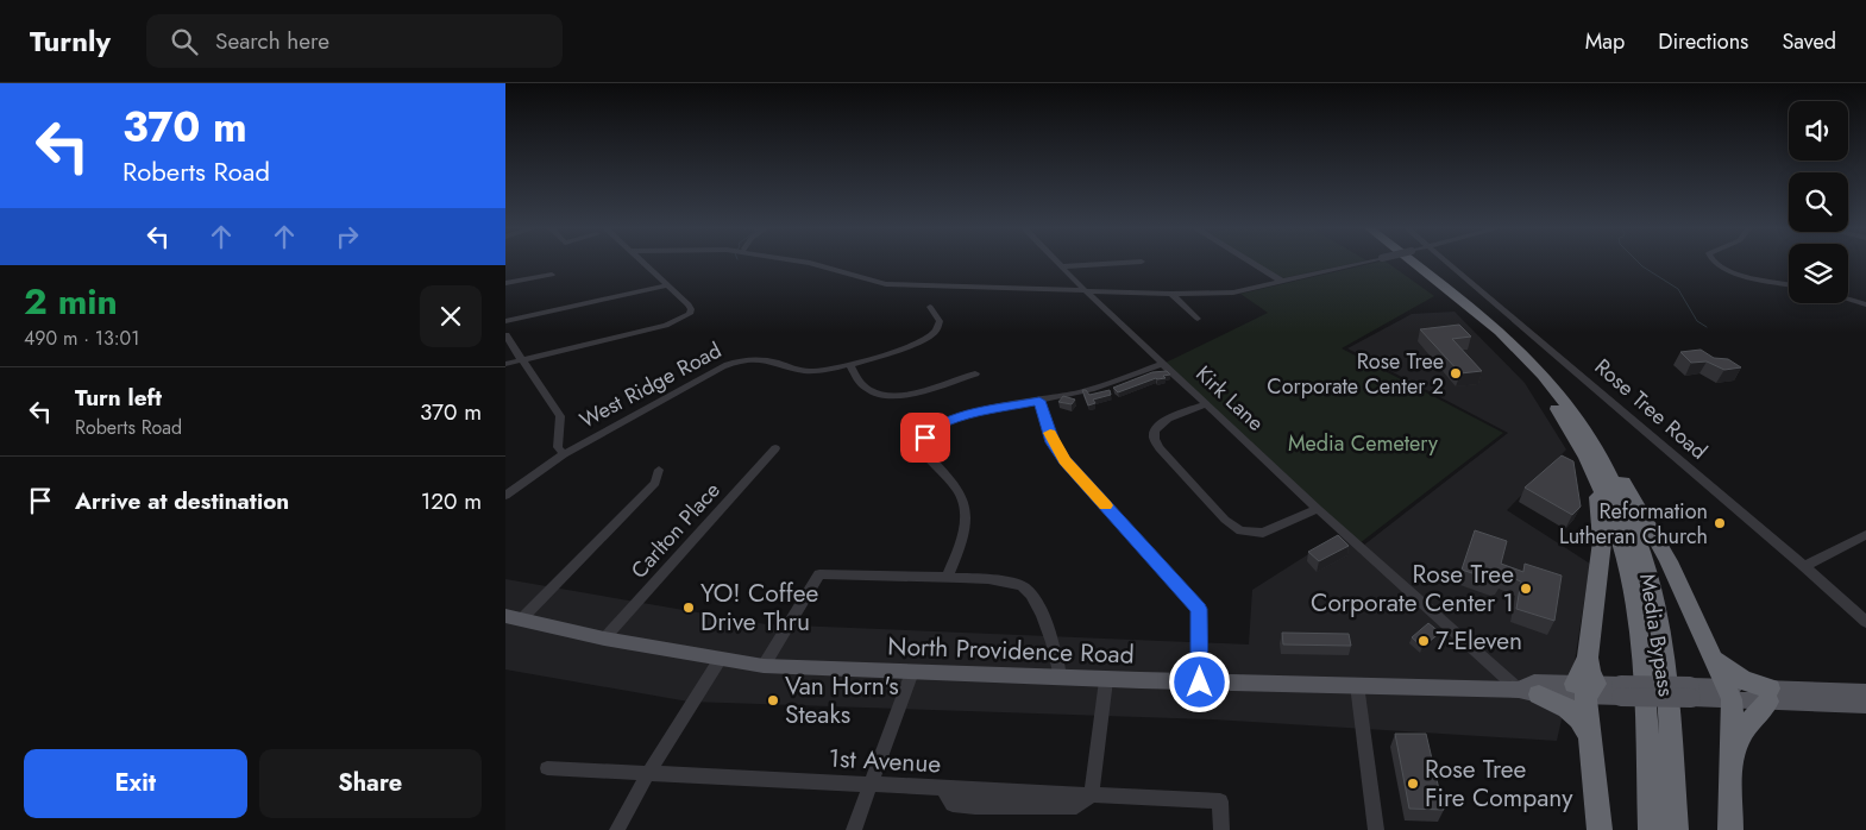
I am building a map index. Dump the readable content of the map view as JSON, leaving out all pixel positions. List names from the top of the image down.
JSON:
{
  "streets": {
    "highway": ["Media Bypass"],
    "main road": ["North Providence Road"],
    "street": [
      "West Ridge Road",
      "Kirk Lane",
      "Rose Tree Road",
      "Carlton Place",
      "1st Avenue"
    ]
  },
  "crossings": [
    ["Kirk Lane", "North Providence Road"],
    ["Carlton Place", "North Providence Road"]
  ],
  "parks": ["Media Cemetery"],
  "places": [
    "Rose Tree Corporate Center 2",
    "Reformation Lutheran Church",
    "Rose Tree Corporate Center 1",
    "YO! Coffee Drive Thru",
    "7-Eleven",
    "Van Horn's Steaks",
    "Rose Tree Fire Company"
  ],
  "page": {
    "header": "Turnly",
    "search": "Search here",
    "nav": ["Map", "Directions", "Saved"],
    "turn": ["370 m", "Roberts Road"],
    "heading": ["2 min", "490 m · 13:01"],
    "list": [
      {
        "name": "Turn left",
        "note": "Roberts Road",
        "value": "370 m"
      },
      {
        "name": "Arrive at destination",
        "value": "120 m"
      }
    ],
    "buttons": ["Exit", "Share"]
  }
}
